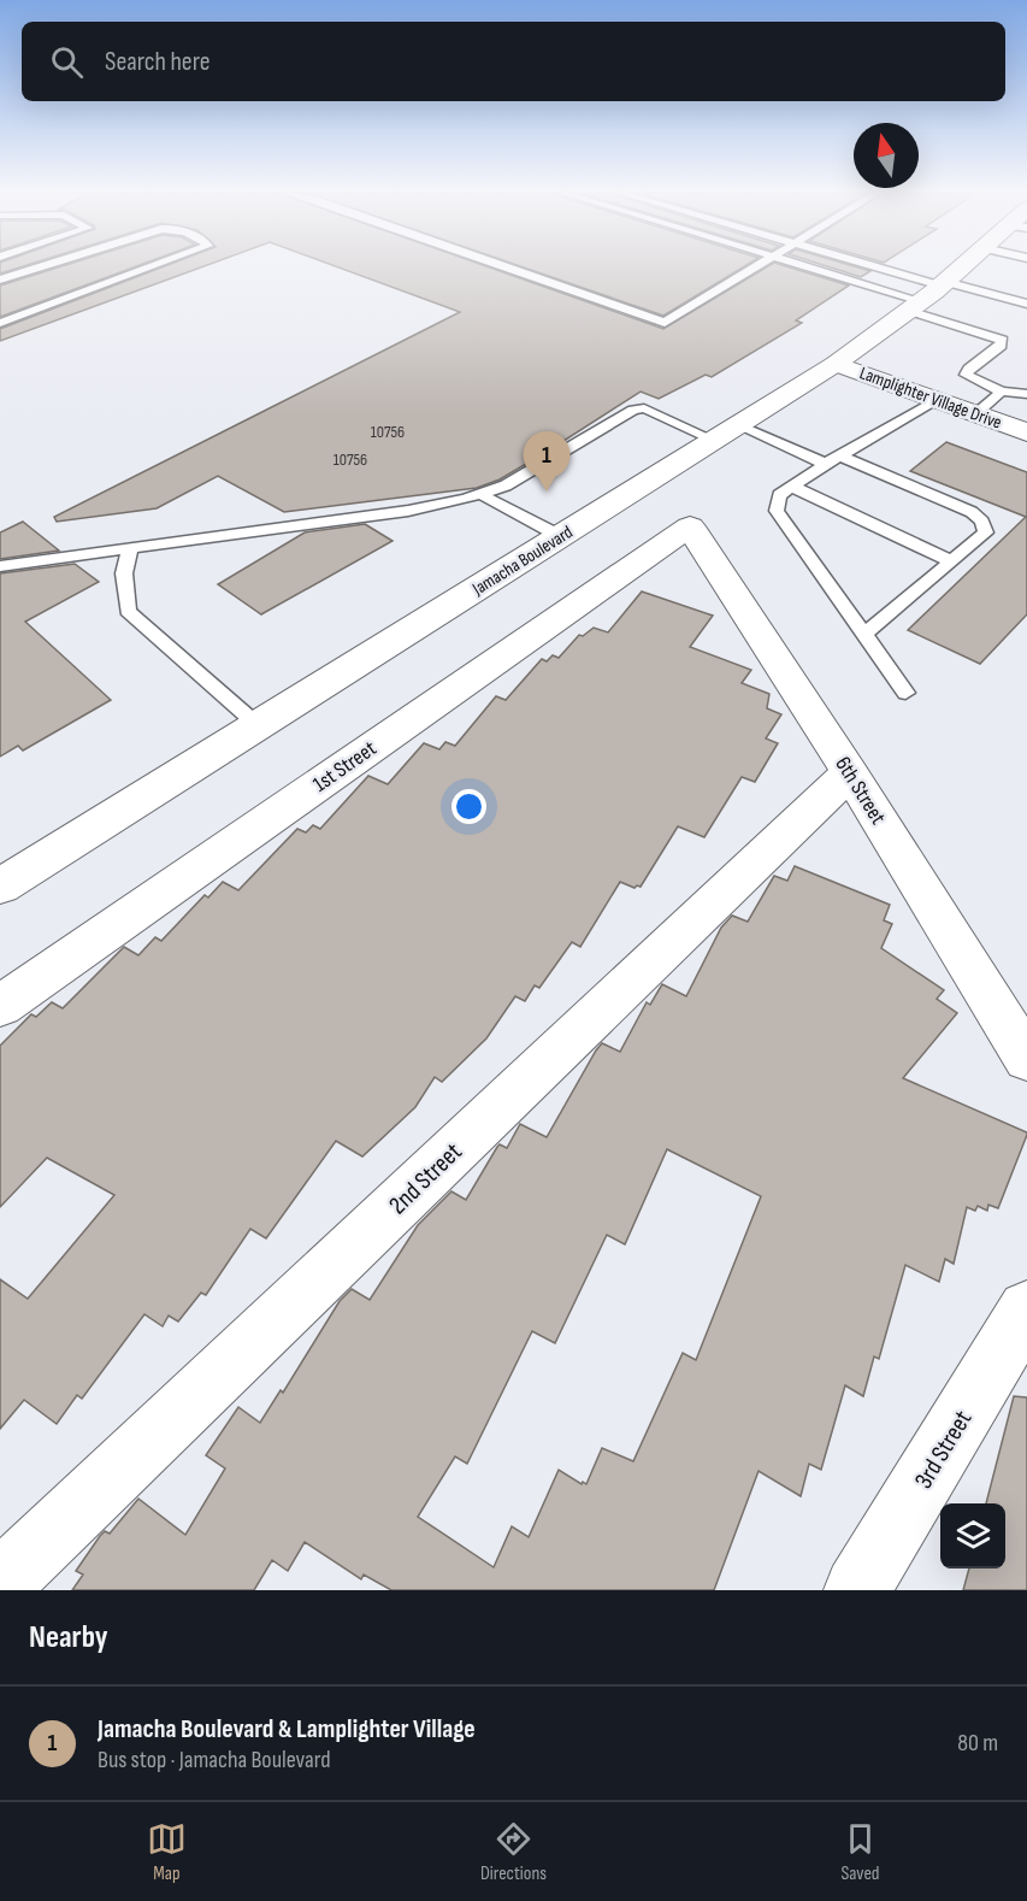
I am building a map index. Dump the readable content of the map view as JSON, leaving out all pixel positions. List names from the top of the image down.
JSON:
{
  "streets": {
    "street": [
      "Lamplighter Village Drive",
      "Jamacha Boulevard",
      "1st Street",
      "6th Street",
      "2nd Street",
      "3rd Street"
    ]
  },
  "crossings": [
    ["Lamplighter Village Drive", "Jamacha Boulevard"],
    ["1st Street", "6th Street"],
    ["6th Street", "2nd Street"]
  ],
  "house_numbers": ["10756", "10756"],
  "north": "top",
  "page": {
    "search": "Search here",
    "pins": "1",
    "heading": "Nearby",
    "list": [
      {
        "mark": "1",
        "name": "Jamacha Boulevard & Lamplighter Village",
        "note": "Bus stop · Jamacha Boulevard",
        "value": "80 m"
      }
    ],
    "nav": ["Map", "Directions", "Saved"]
  }
}
